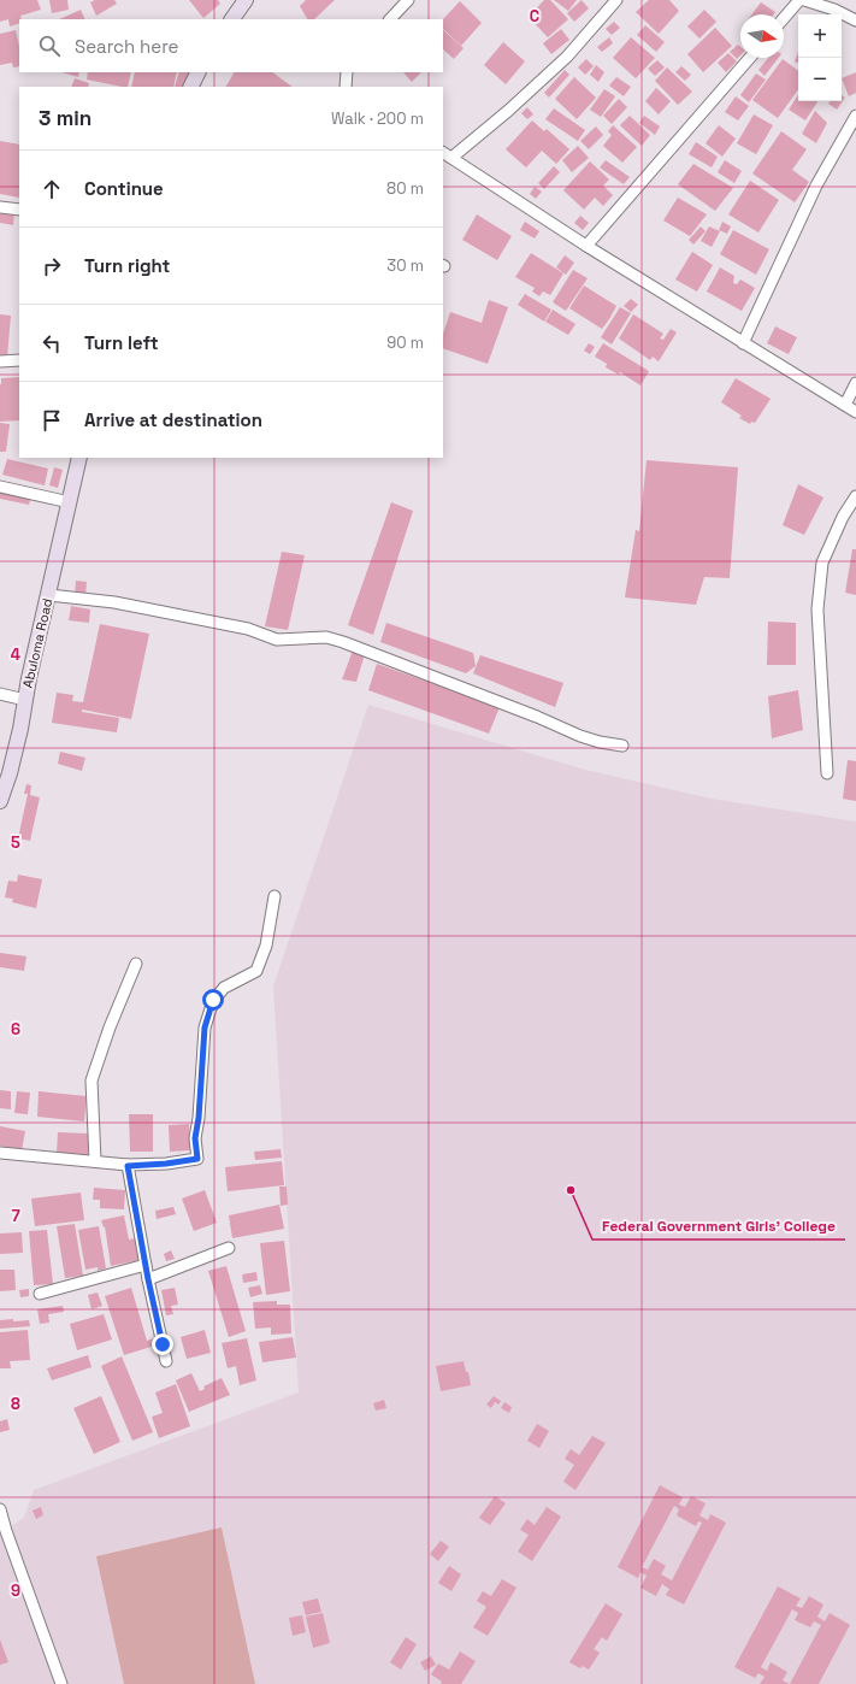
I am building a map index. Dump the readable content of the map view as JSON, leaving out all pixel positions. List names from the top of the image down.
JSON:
{
  "streets": {
    "street": ["Abuloma Road"]
  },
  "places": ["Federal Government Girls' College"],
  "north": "right",
  "page": {
    "map_buttons": ["+", "−"],
    "search": "Search here",
    "heading": ["3 min", "Walk · 200 m"],
    "list": [
      ["Continue", "80 m"],
      ["Turn right", "30 m"],
      ["Turn left", "90 m"],
      "Arrive at destination"
    ]
  },
  "grid": {
    "columns": ["C"],
    "rows": [
      "4",
      "5",
      "6",
      "7",
      "8",
      "9"
    ]
  }
}
